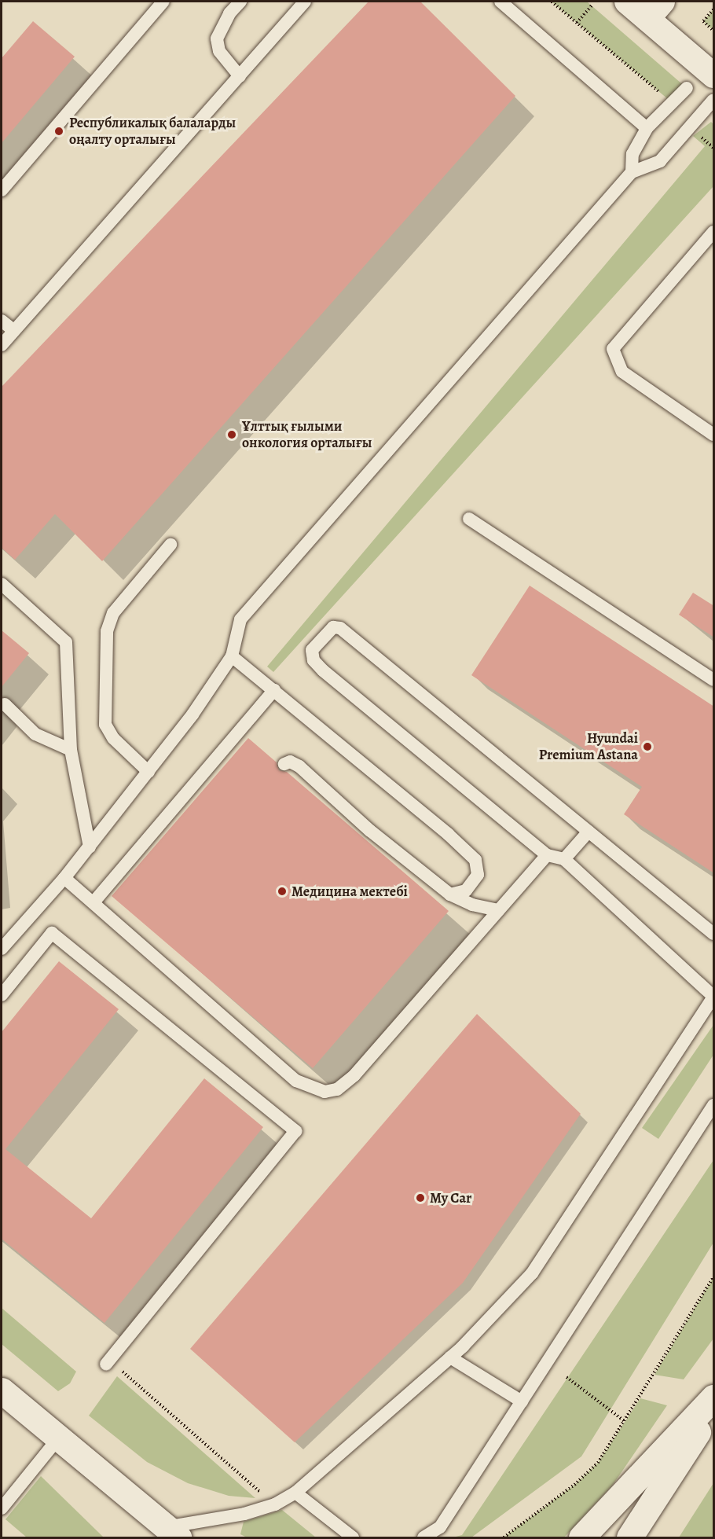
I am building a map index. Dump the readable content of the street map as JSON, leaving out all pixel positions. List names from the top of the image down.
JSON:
{
  "places": [
    "Республикалық балаларды оңалту орталығы",
    "Ұлттық ғылыми онкология орталығы",
    "Hyundai Premium Astana",
    "Медицина мектебі",
    "My Car"
  ]
}
